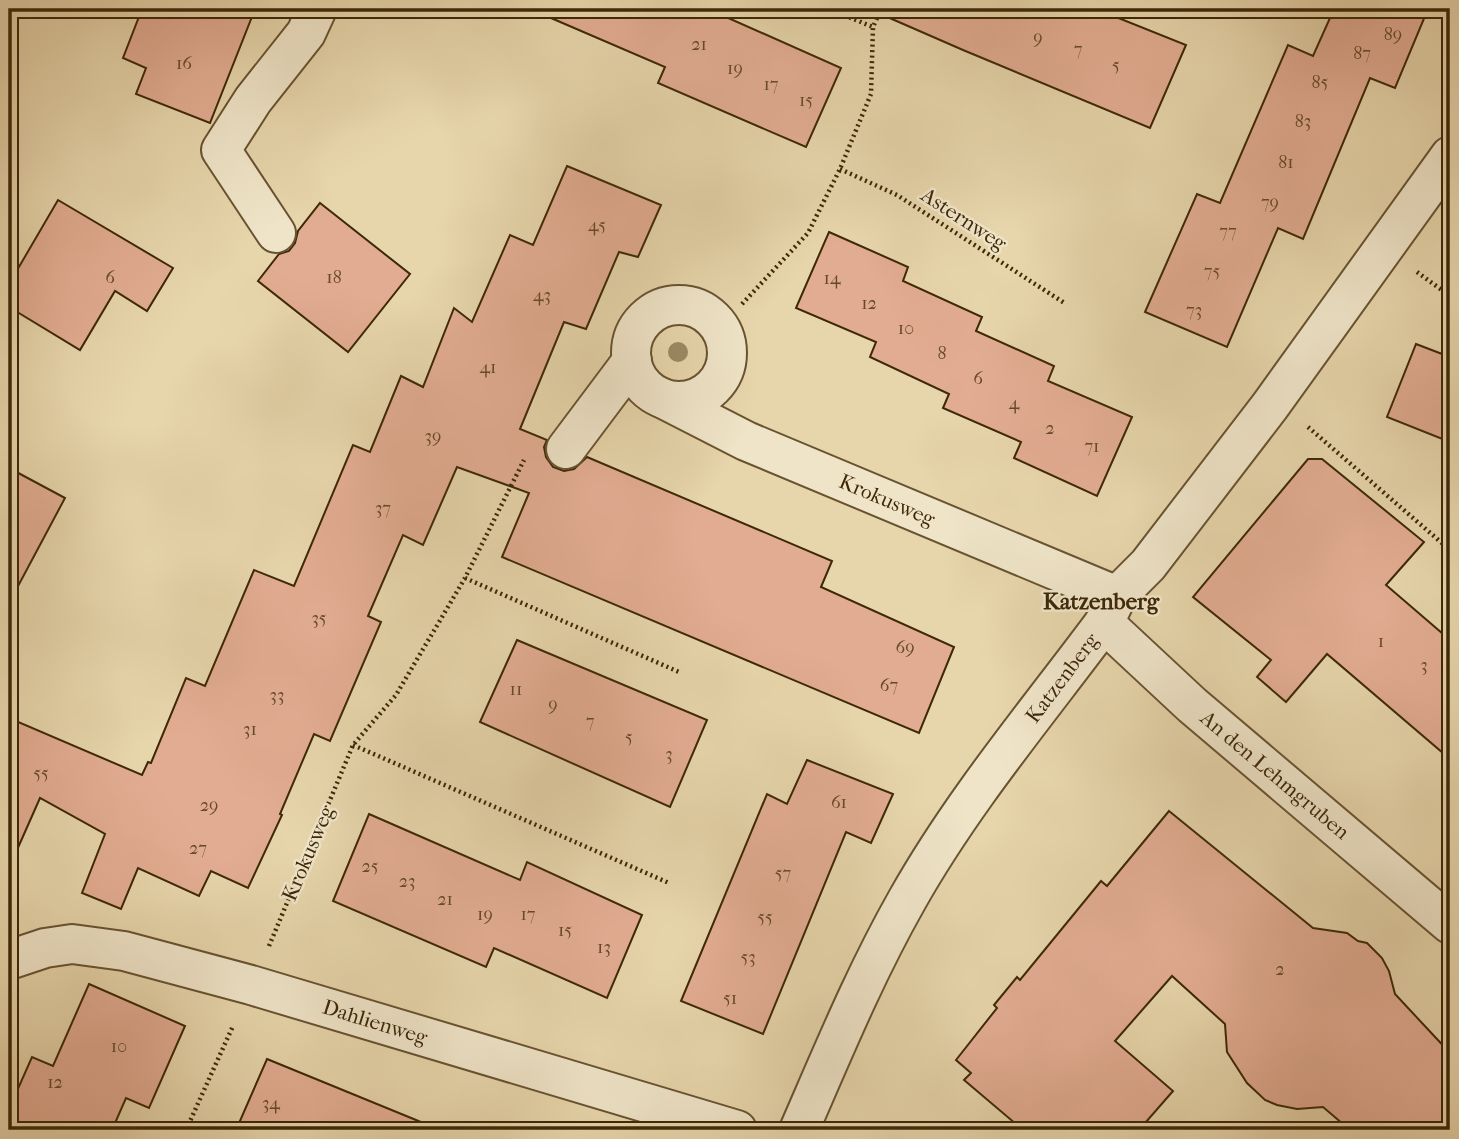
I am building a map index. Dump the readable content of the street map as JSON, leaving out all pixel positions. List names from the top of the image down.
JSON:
{
  "streets": {
    "street": [
      "Krokusweg",
      "Katzenberg",
      "An den Lehmgruben",
      "Dahlienweg"
    ],
    "path": ["Asternweg"]
  },
  "crossings": [
    ["Krokusweg", "Katzenberg"],
    ["Krokusweg", "An den Lehmgruben"],
    ["Katzenberg", "An den Lehmgruben"]
  ],
  "districts": ["Katzenberg"],
  "house_numbers": [
    "89",
    "9",
    "21",
    "7",
    "87",
    "16",
    "5",
    "19",
    "85",
    "17",
    "15",
    "83",
    "81",
    "79",
    "45",
    "77",
    "75",
    "6",
    "18",
    "14",
    "43",
    "12",
    "73",
    "10",
    "8",
    "41",
    "6",
    "4",
    "2",
    "39",
    "71",
    "37",
    "35",
    "1",
    "69",
    "3",
    "67",
    "11",
    "33",
    "9",
    "7",
    "31",
    "5",
    "3",
    "55",
    "61",
    "29",
    "27",
    "25",
    "57",
    "23",
    "21",
    "19",
    "17",
    "55",
    "15",
    "13",
    "53",
    "2",
    "51",
    "10",
    "12",
    "34"
  ]
}
